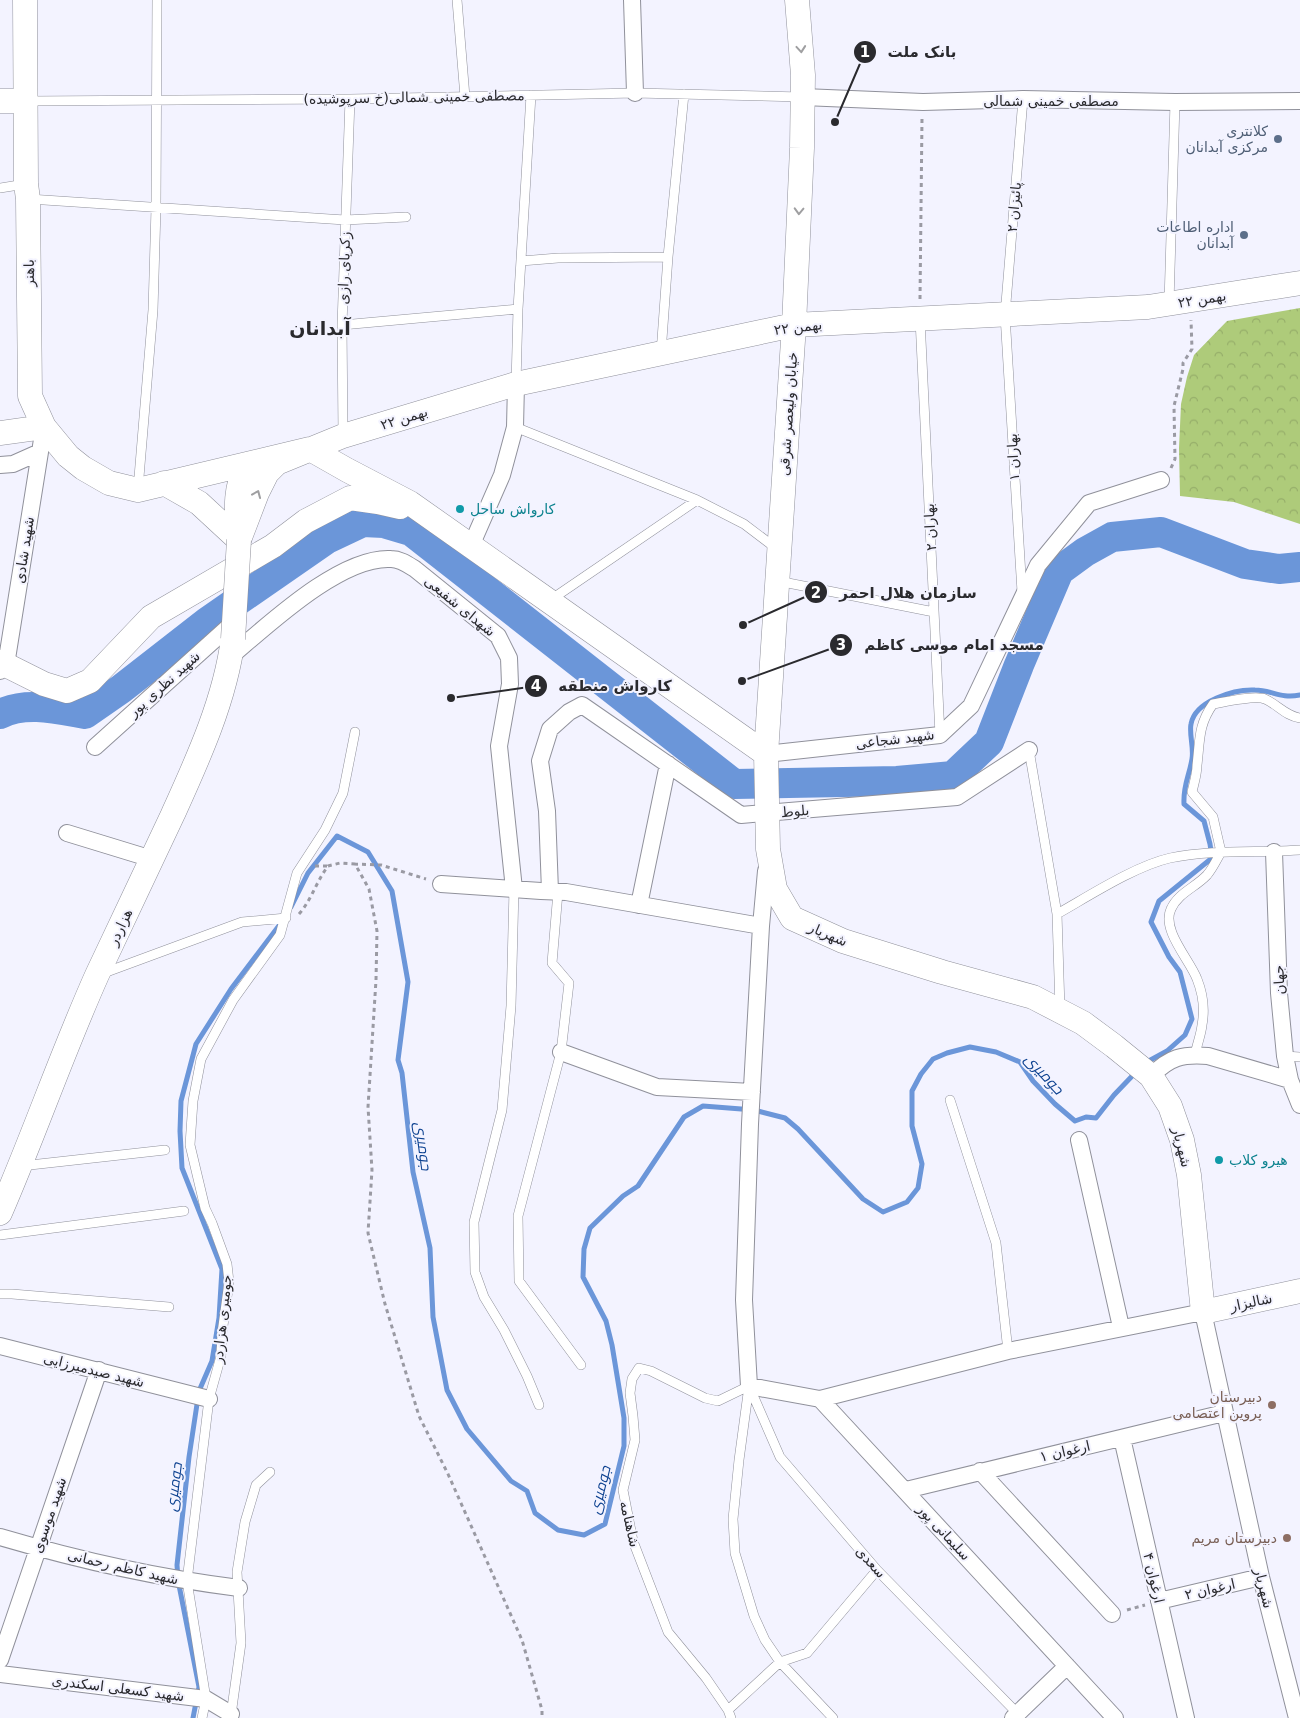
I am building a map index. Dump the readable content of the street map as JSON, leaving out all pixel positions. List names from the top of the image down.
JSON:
{
  "streets": {
    "main road": [
      "باهنر",
      "۲۲ بهمن",
      "خیابان ولیعصر شرقی",
      "هزاردر",
      "شهریار",
      "شالیزار"
    ],
    "street": [
      "مصطفی خمینی شمالی",
      "شهید شادی",
      "شهدای شفیعی",
      "شهید نظری پور",
      "شهید شجاعی",
      "بلوط",
      "جهان",
      "شهید صیدمیرزایی",
      "ارغوان ۱",
      "شهید موسوی",
      "سلیمانی پور",
      "شهید کاظم رحمانی",
      "ارغوان ۴",
      "ارغوان ۲",
      "شهید کسعلی اسکندری"
    ],
    "lane": [
      "مصطفی خمینی شمالی(خ سرپوشیده)",
      "پائیزان ۲",
      "زکریای رازی",
      "بهاران ۱",
      "بهاران ۲",
      "جومیری هزاردر",
      "شاهنامه",
      "سعدی"
    ]
  },
  "crossings": [
    ["مصطفی خمینی شمالی(خ سرپوشیده)", "مصطفی خمینی شمالی"],
    ["مصطفی خمینی شمالی(خ سرپوشیده)", "زکریای رازی"],
    ["مصطفی خمینی شمالی(خ سرپوشیده)", "باهنر"],
    ["مصطفی خمینی شمالی(خ سرپوشیده)", "خیابان ولیعصر شرقی"],
    ["مصطفی خمینی شمالی", "پائیزان ۲"],
    ["مصطفی خمینی شمالی", "خیابان ولیعصر شرقی"],
    ["پائیزان ۲", "۲۲ بهمن"],
    ["پائیزان ۲", "بهاران ۱"],
    ["زکریای رازی", "۲۲ بهمن"],
    ["باهنر", "شهید شادی"],
    ["۲۲ بهمن", "خیابان ولیعصر شرقی"],
    ["۲۲ بهمن", "بهاران ۱"],
    ["۲۲ بهمن", "بهاران ۲"],
    ["خیابان ولیعصر شرقی", "شهید شجاعی"],
    ["خیابان ولیعصر شرقی", "بلوط"],
    ["خیابان ولیعصر شرقی", "شهریار"],
    ["بهاران ۱", "شهید شجاعی"],
    ["بهاران ۲", "شهید شجاعی"],
    ["شهدای شفیعی", "شهید نظری پور"],
    ["شهدای شفیعی", "هزاردر"],
    ["شهید نظری پور", "هزاردر"],
    ["بلوط", "شهریار"],
    ["شهریار", "شالیزار"],
    ["شهریار", "ارغوان ۱"],
    ["شهریار", "ارغوان ۲"],
    ["جومیری هزاردر", "شهید صیدمیرزایی"],
    ["جومیری هزاردر", "شهید کاظم رحمانی"],
    ["جومیری هزاردر", "شهید کسعلی اسکندری"],
    ["شهید صیدمیرزایی", "شهید موسوی"],
    ["ارغوان ۱", "سلیمانی پور"],
    ["ارغوان ۱", "ارغوان ۴"],
    ["شهید موسوی", "شهید کاظم رحمانی"],
    ["شاهنامه", "سعدی"],
    ["ارغوان ۴", "ارغوان ۲"]
  ],
  "one_way": ["خیابان ولیعصر شرقی"],
  "districts": ["آبدانان"],
  "water": ["جومیری"],
  "places": [
    "بانک ملت",
    "کلانتری مرکزی آبدانان",
    "اداره اطاعات آبدانان",
    "کارواش ساحل",
    "سازمان هلال احمر",
    "مسجد امام موسی کاظم",
    "کارواش منطقه",
    "هیرو کلاب",
    "دبیرستان پروین اعتصامی",
    "دبیرستان مریم"
  ]
}
